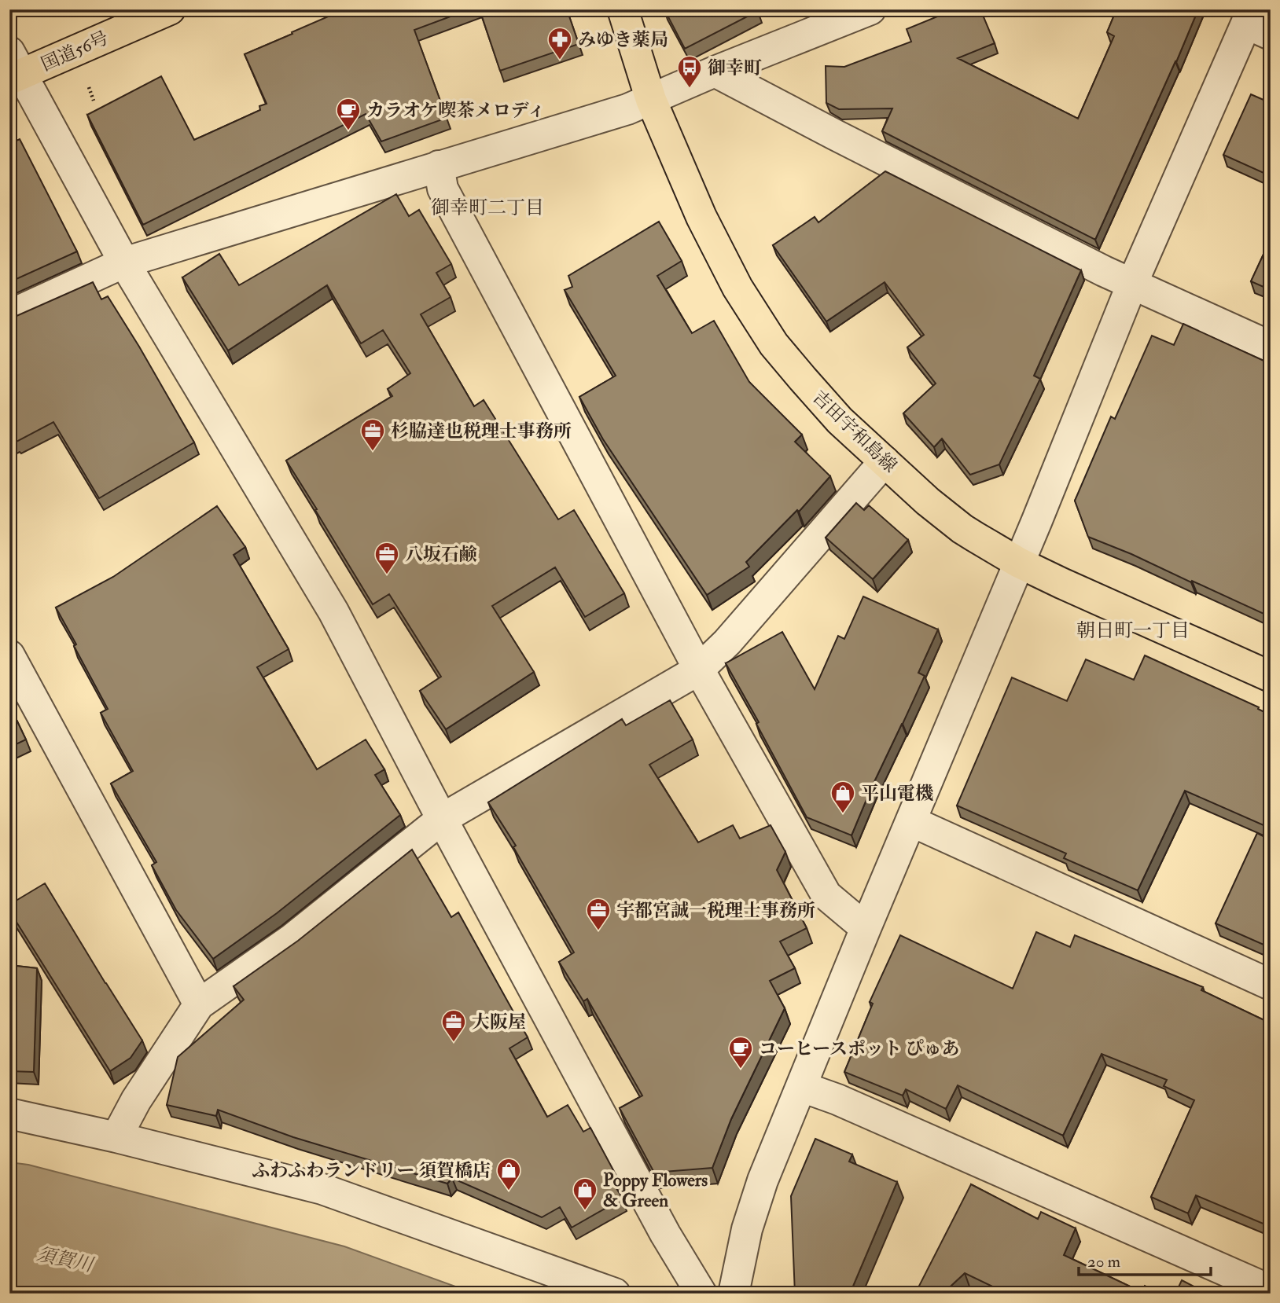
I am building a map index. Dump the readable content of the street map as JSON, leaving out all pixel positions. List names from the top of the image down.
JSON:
{
  "streets": {
    "main road": ["国道56号", "吉田宇和島線"]
  },
  "districts": ["御幸町二丁目", "朝日町一丁目"],
  "water": ["須賀川"],
  "places": {
    "pharmacy": ["みゆき薬局"],
    "bus stop": ["御幸町"],
    "cafe": ["カラオケ喫茶メロディ", "コーヒースポット ぴゅあ"],
    "office": [
      "杉脇達也税理士事務所",
      "八坂石鹸",
      "宇都宮誠一税理士事務所",
      "大阪屋"
    ],
    "shop": ["平山電機", "ふわふわランドリー 須賀橋店", "Poppy Flowers & Green"]
  },
  "scale_bar": "20 m"
}
